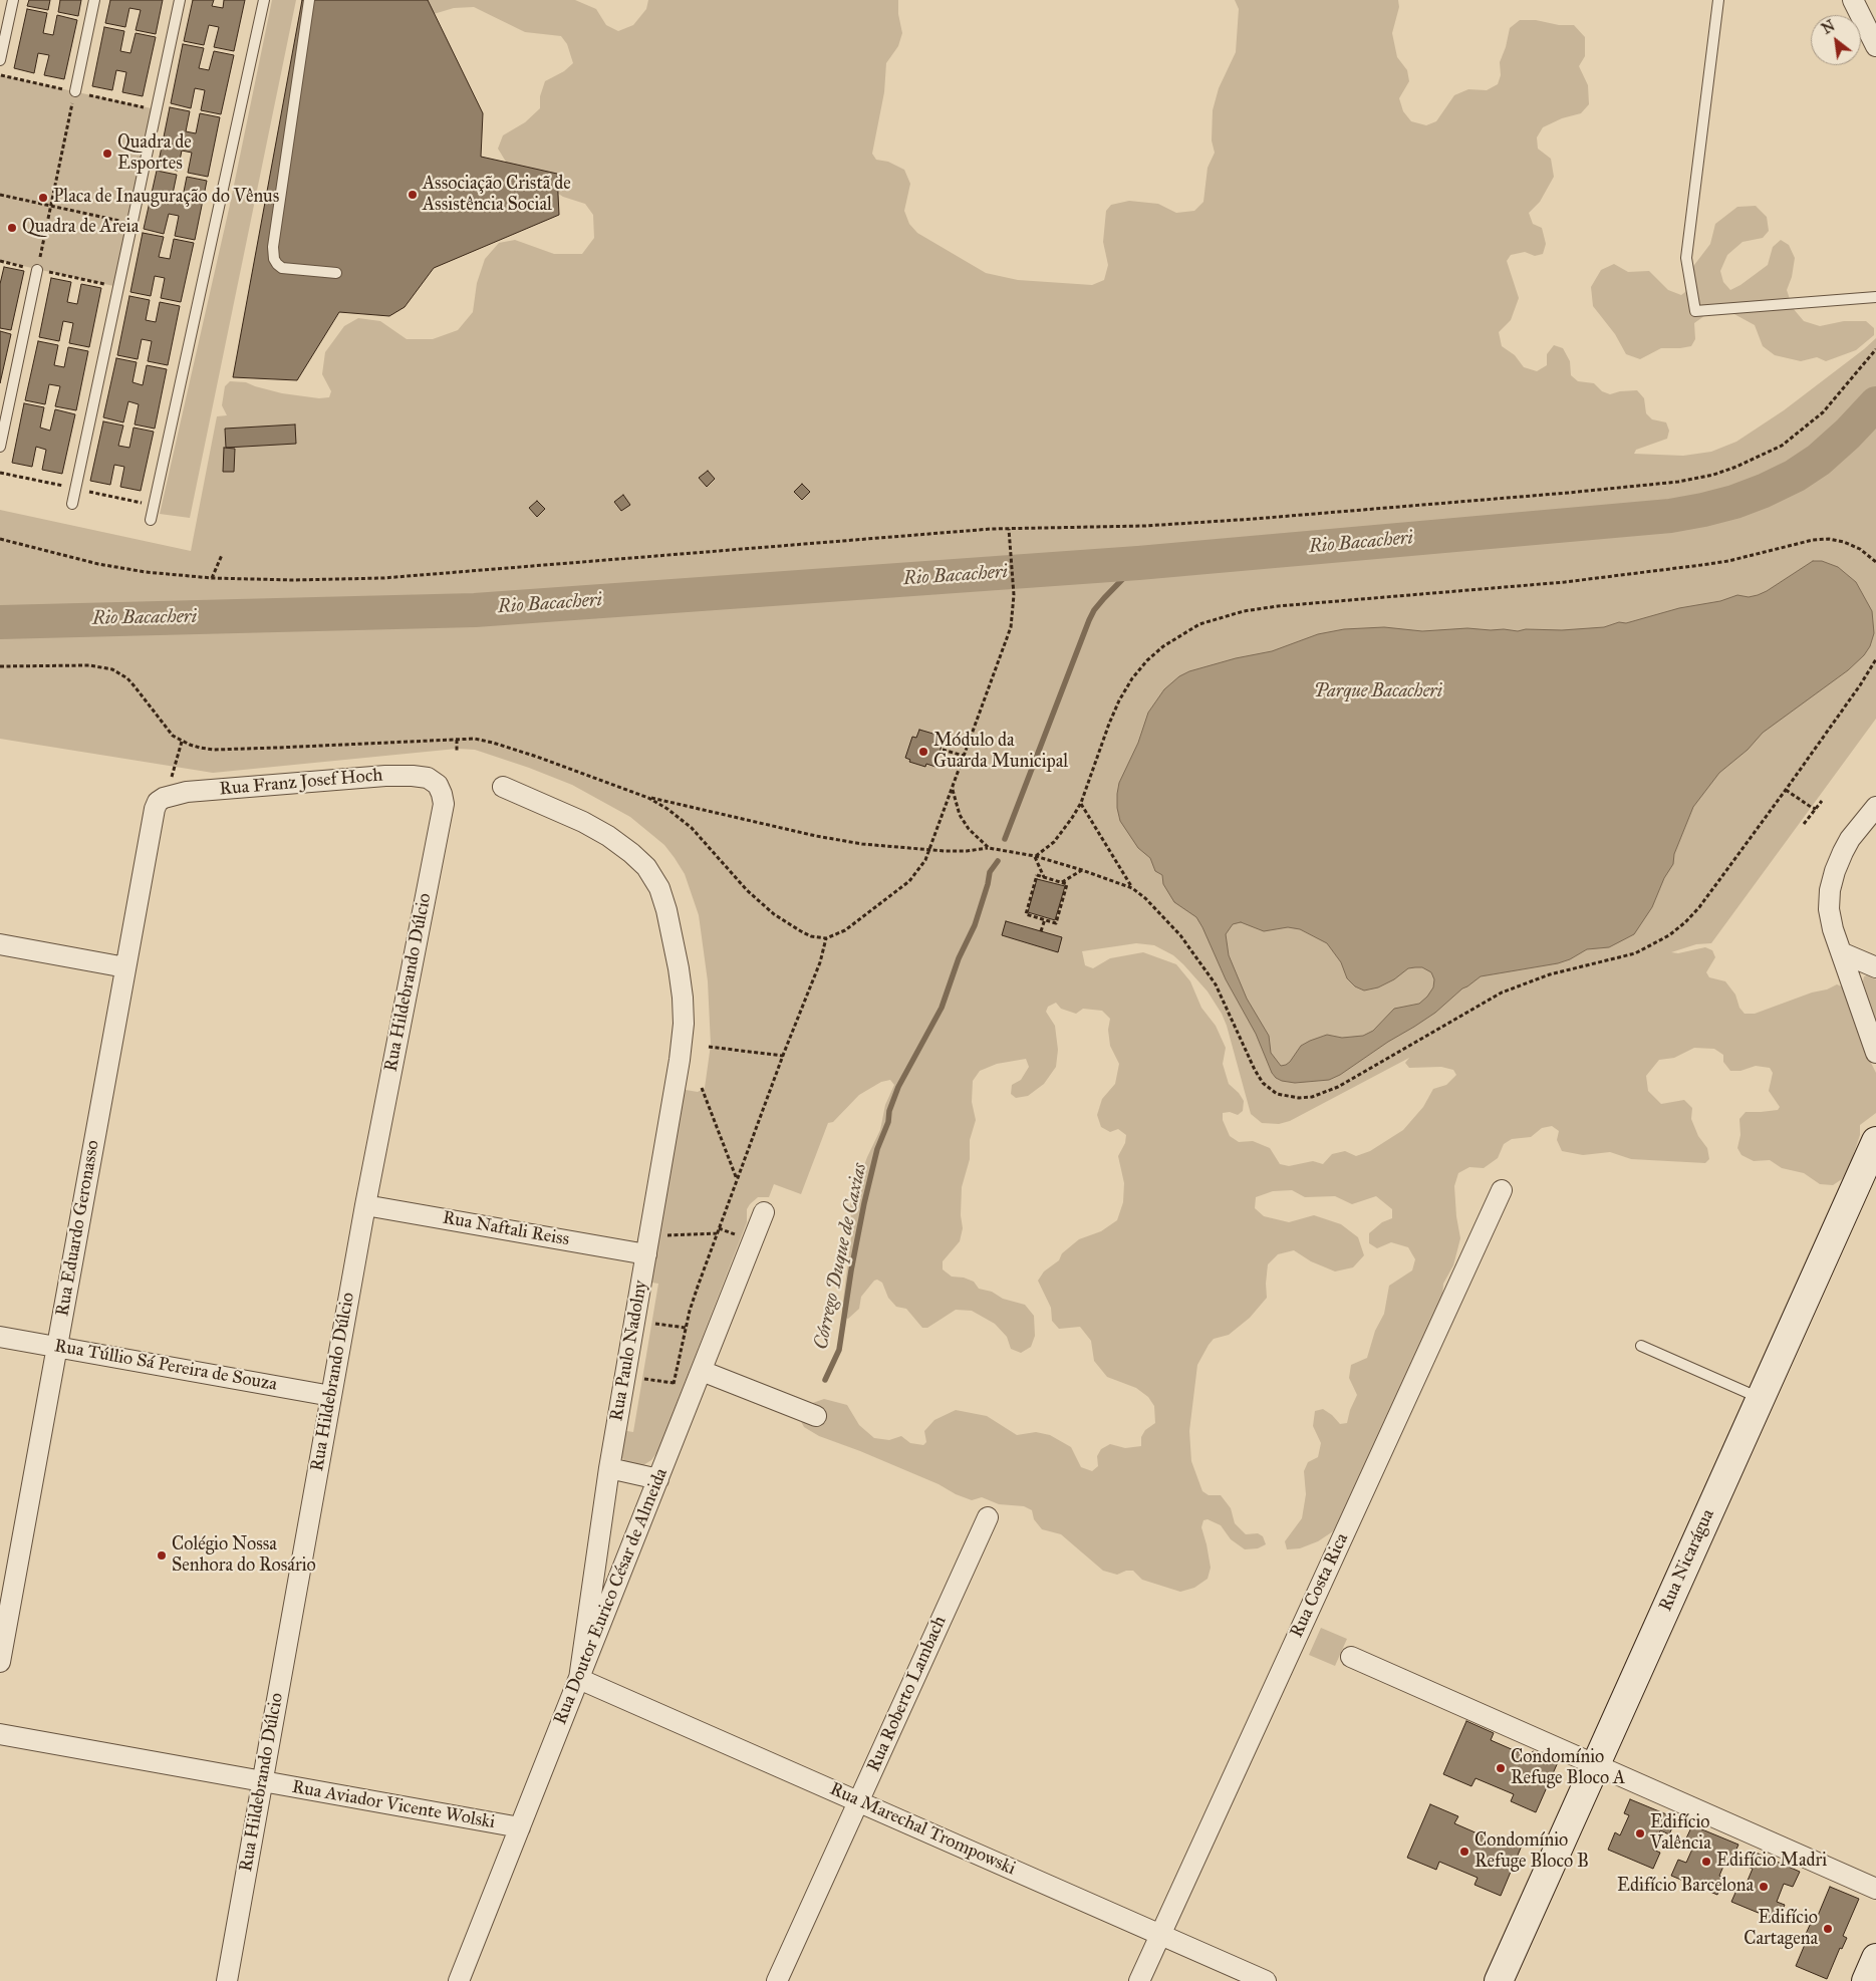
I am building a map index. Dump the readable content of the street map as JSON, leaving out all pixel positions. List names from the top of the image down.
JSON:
{
  "streets": {
    "main road": ["Rua Nicarágua"],
    "street": [
      "Rua Franz Josef Hoch",
      "Rua Hildebrando Dúlcio",
      "Rua Eduardo Geronasso",
      "Rua Naftali Reiss",
      "Rua Paulo Nadolny",
      "Rua Túllio Sá Pereira de Souza",
      "Rua Costa Rica",
      "Rua Doutor Eurico César de Almeida",
      "Rua Roberto Lambach",
      "Rua Aviador Vicente Wolski",
      "Rua Marechal Trompowski"
    ]
  },
  "crossings": [
    ["Rua Franz Josef Hoch", "Rua Hildebrando Dúlcio"],
    ["Rua Franz Josef Hoch", "Rua Eduardo Geronasso"],
    ["Rua Hildebrando Dúlcio", "Rua Naftali Reiss"],
    ["Rua Hildebrando Dúlcio", "Rua Túllio Sá Pereira de Souza"],
    ["Rua Hildebrando Dúlcio", "Rua Aviador Vicente Wolski"],
    ["Rua Eduardo Geronasso", "Rua Túllio Sá Pereira de Souza"],
    ["Rua Naftali Reiss", "Rua Paulo Nadolny"],
    ["Rua Paulo Nadolny", "Rua Doutor Eurico César de Almeida"],
    ["Rua Paulo Nadolny", "Rua Marechal Trompowski"],
    ["Rua Costa Rica", "Rua Marechal Trompowski"],
    ["Rua Doutor Eurico César de Almeida", "Rua Aviador Vicente Wolski"],
    ["Rua Doutor Eurico César de Almeida", "Rua Marechal Trompowski"],
    ["Rua Roberto Lambach", "Rua Marechal Trompowski"]
  ],
  "water": ["Rio Bacacheri", "Córrego Duque de Caxias"],
  "parks": ["Parque Bacacheri"],
  "places": [
    "Quadra de Esportes",
    "Associação Cristã de Assistência Social",
    "Placa de Inauguração do Vênus",
    "Quadra de Areia",
    "Módulo da Guarda Municipal",
    "Colégio Nossa Senhora do Rosário",
    "Condomínio Refuge Bloco A",
    "Edifício Valência",
    "Condomínio Refuge Bloco B",
    "Edifício Madri",
    "Edifício Barcelona",
    "Edifício Cartagena"
  ],
  "north": "top left"
}
